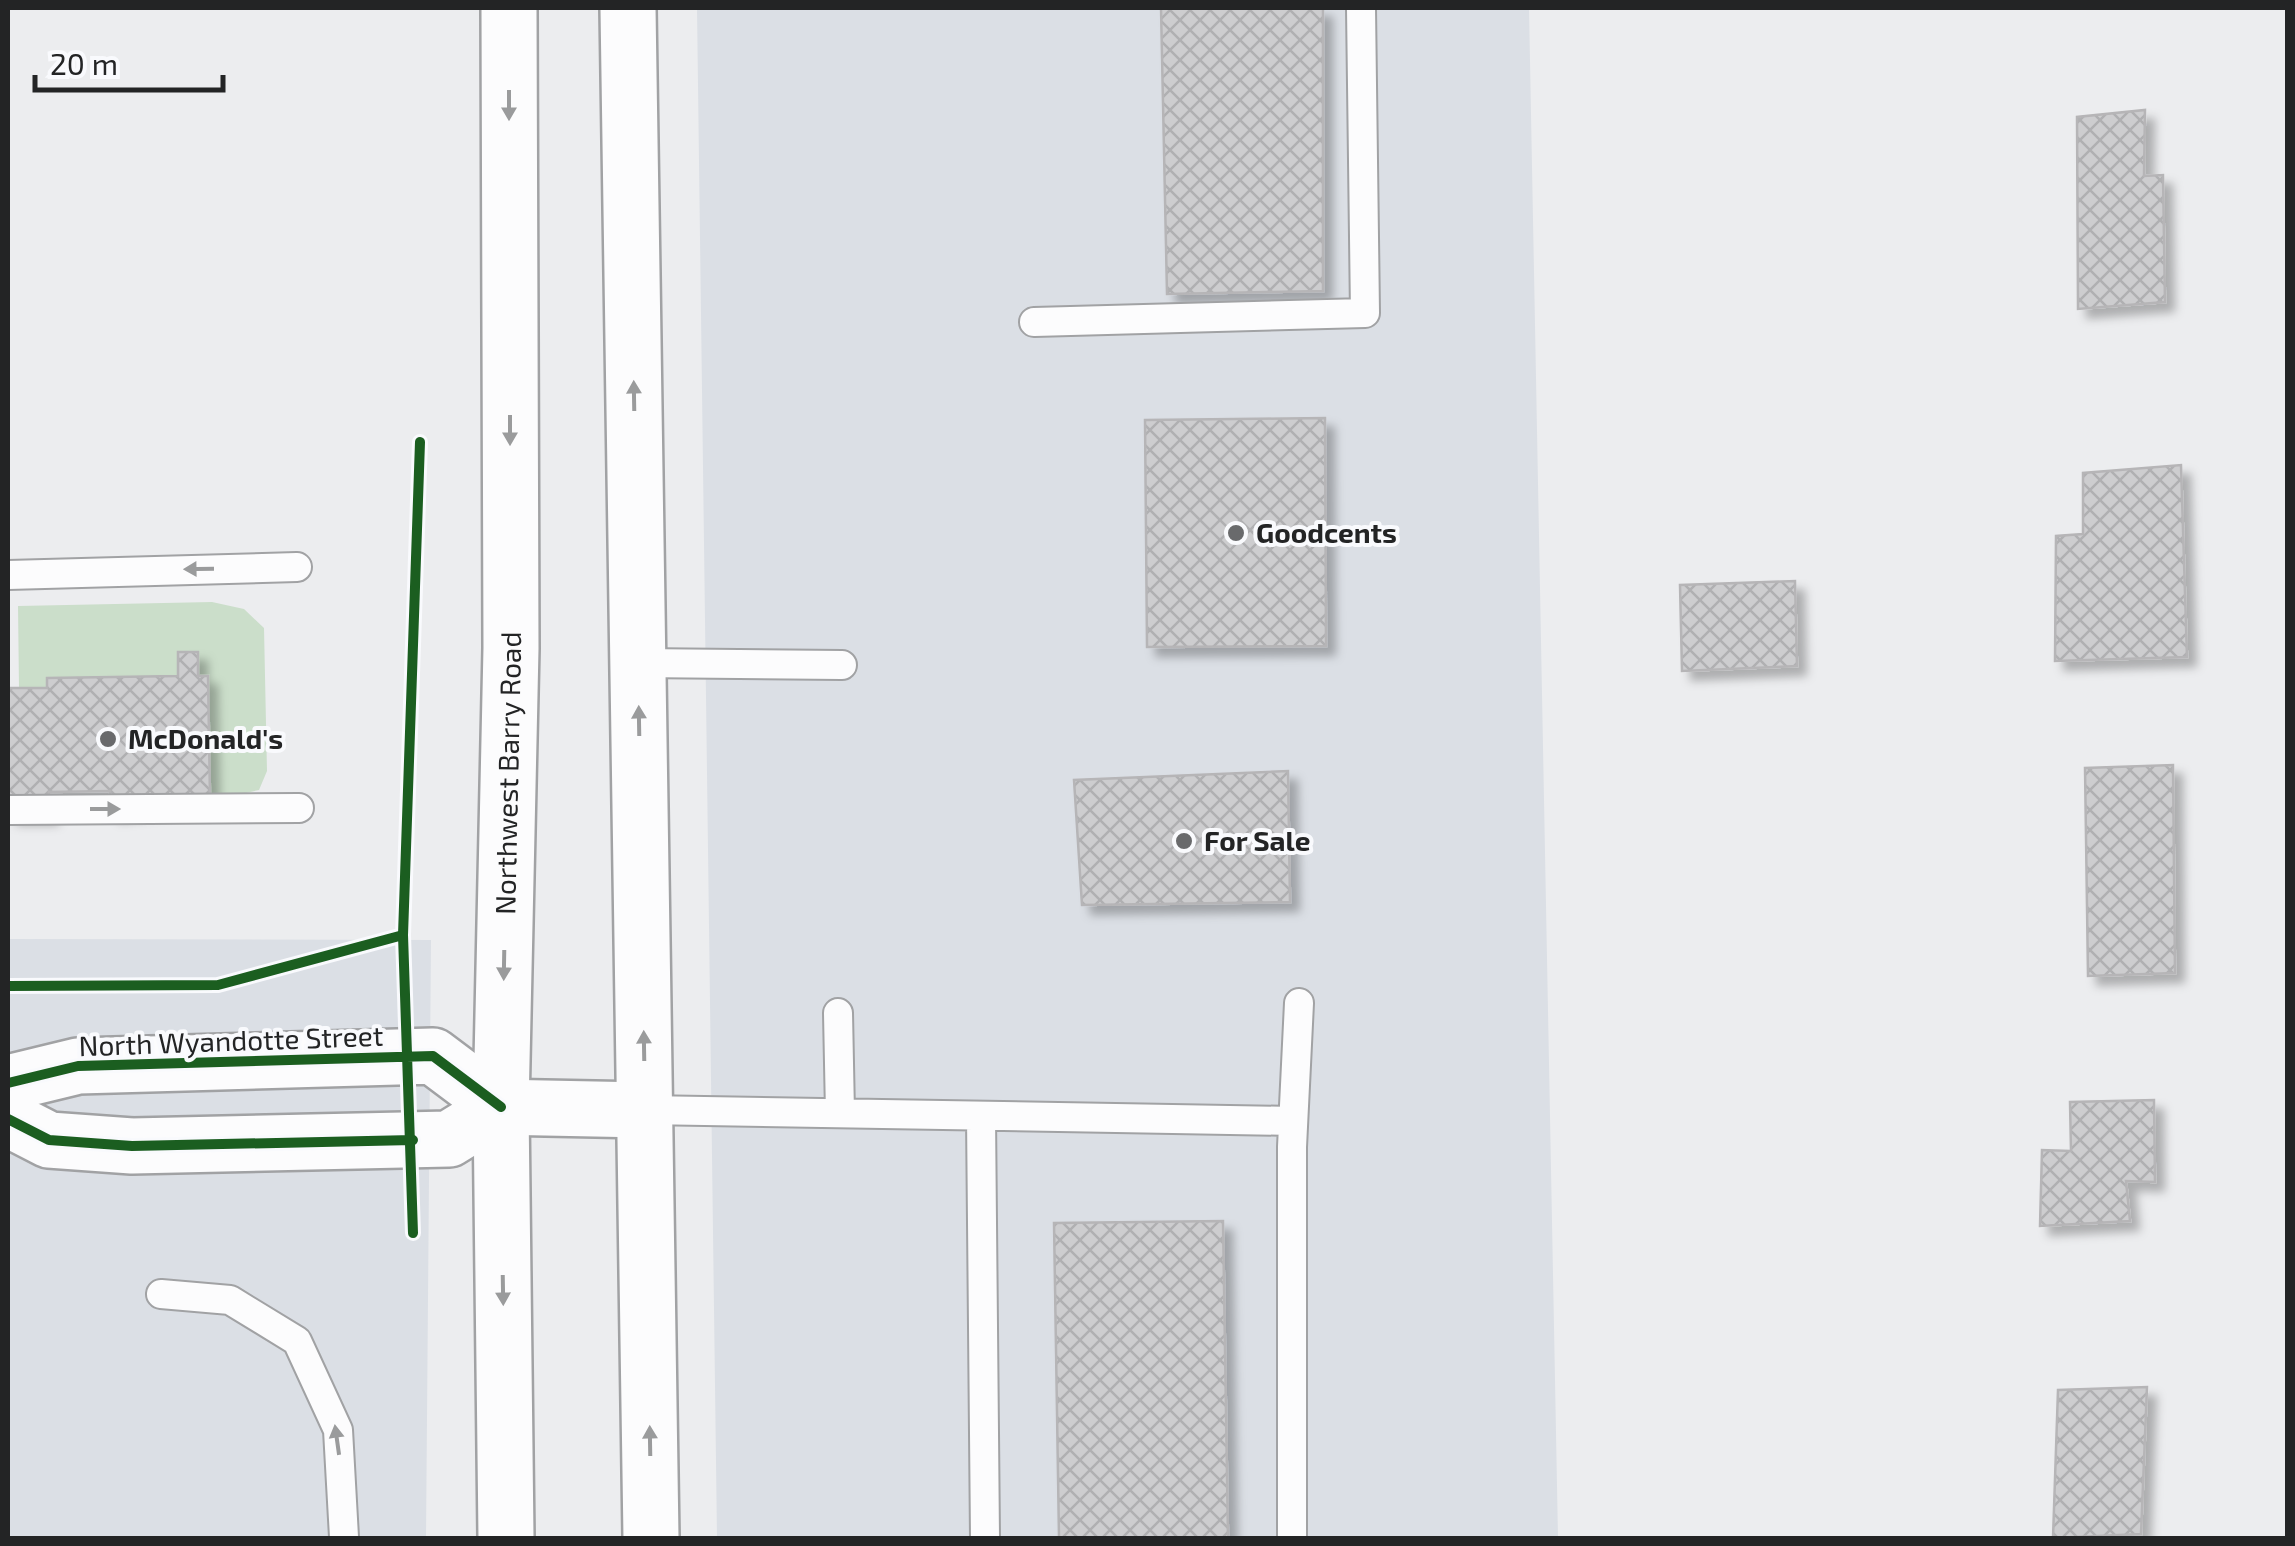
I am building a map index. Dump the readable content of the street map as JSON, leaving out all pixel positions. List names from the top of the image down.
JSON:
{
  "streets": {
    "main road": ["Northwest Barry Road", "North Wyandotte Street"]
  },
  "crossings": [
    ["Northwest Barry Road", "North Wyandotte Street"]
  ],
  "places": ["Goodcents", "McDonald's", "For Sale"],
  "scale_bar": "20 m"
}
